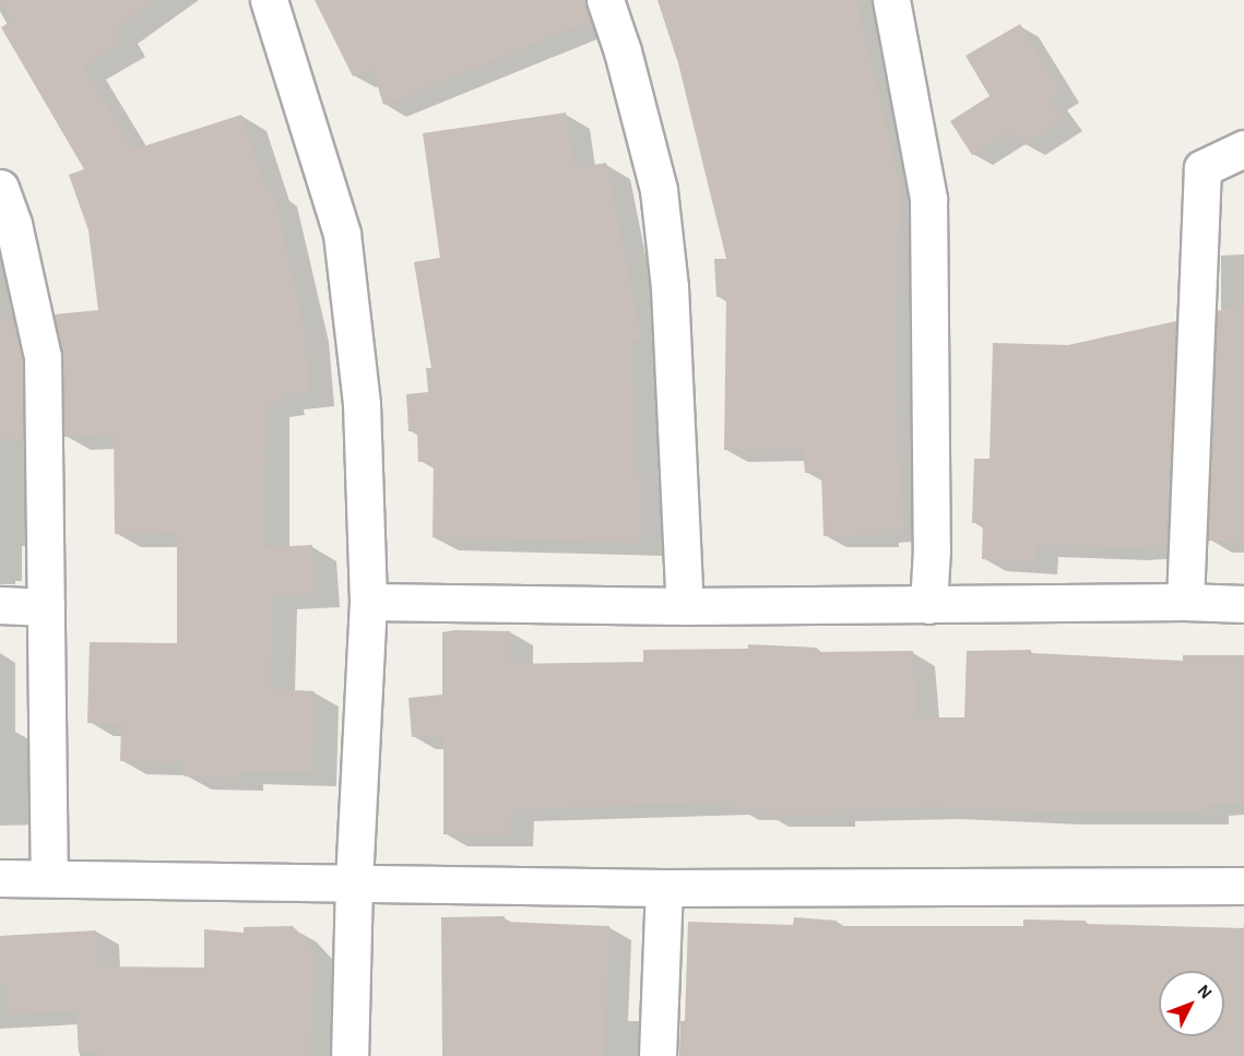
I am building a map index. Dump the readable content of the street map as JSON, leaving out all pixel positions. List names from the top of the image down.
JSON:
{
  "north": "top right"
}
